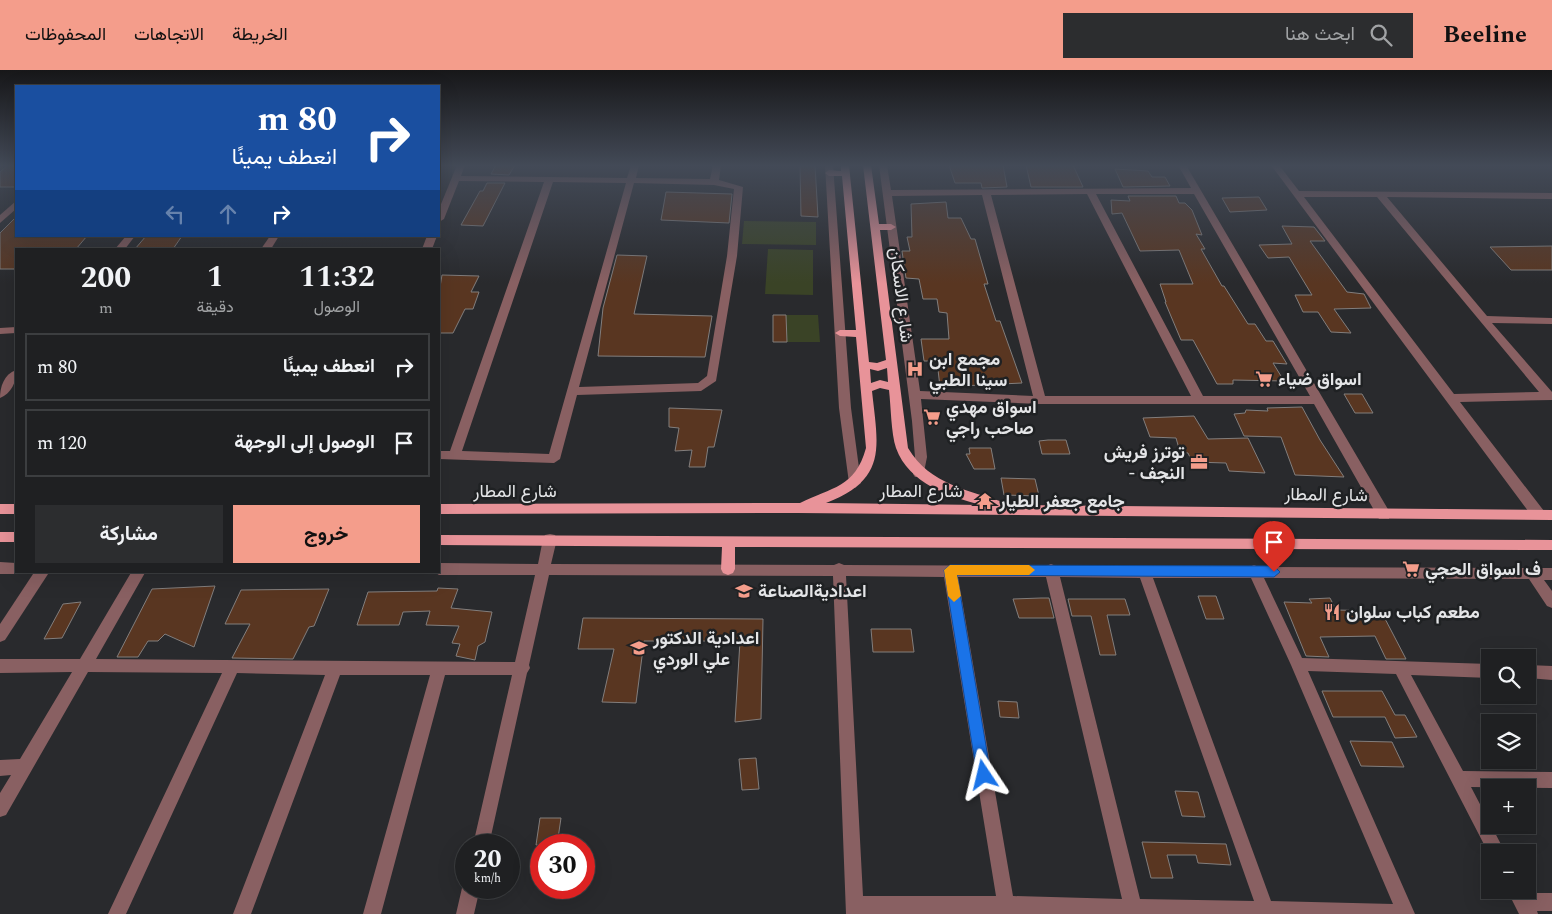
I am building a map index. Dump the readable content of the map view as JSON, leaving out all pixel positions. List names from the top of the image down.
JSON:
{
  "streets": {
    "main road": ["شارع الاسكان", "شارع المطار"]
  },
  "crossings": [
    ["شارع الاسكان", "شارع المطار"]
  ],
  "places": {
    "hospital": ["مجمع ابن سينا الطبي"],
    "supermarket": ["اسواق ضياء", "اسواق مهدي صاحب راجي", "ف اسواق الحجي"],
    "office": ["توترز فريش - النجف"],
    "temple": ["جامع جعفر الطيار"],
    "school or university": ["اعداديةالصناعة", "اعدادية الدكتور علي الوردي"],
    "restaurant": ["مطعم كباب سلوان"]
  },
  "page": {
    "header": "Beeline",
    "search": "ابحث هنا",
    "nav": ["الخريطة", "الاتجاهات", "المحفوظات"],
    "turn": ["80 m", "انعطف يمينًا"],
    "eta": [
      "11:32",
      "الوصول",
      "1",
      "دقيقة",
      "200",
      "m"
    ],
    "list": [
      {
        "name": "انعطف يمينًا",
        "value": "80 m"
      },
      {
        "name": "الوصول إلى الوجهة",
        "value": "120 m"
      }
    ],
    "buttons": ["خروج", "مشاركة"],
    "map_buttons": ["+", "−"],
    "speed": "20 km/h",
    "limit": "30"
  }
}
